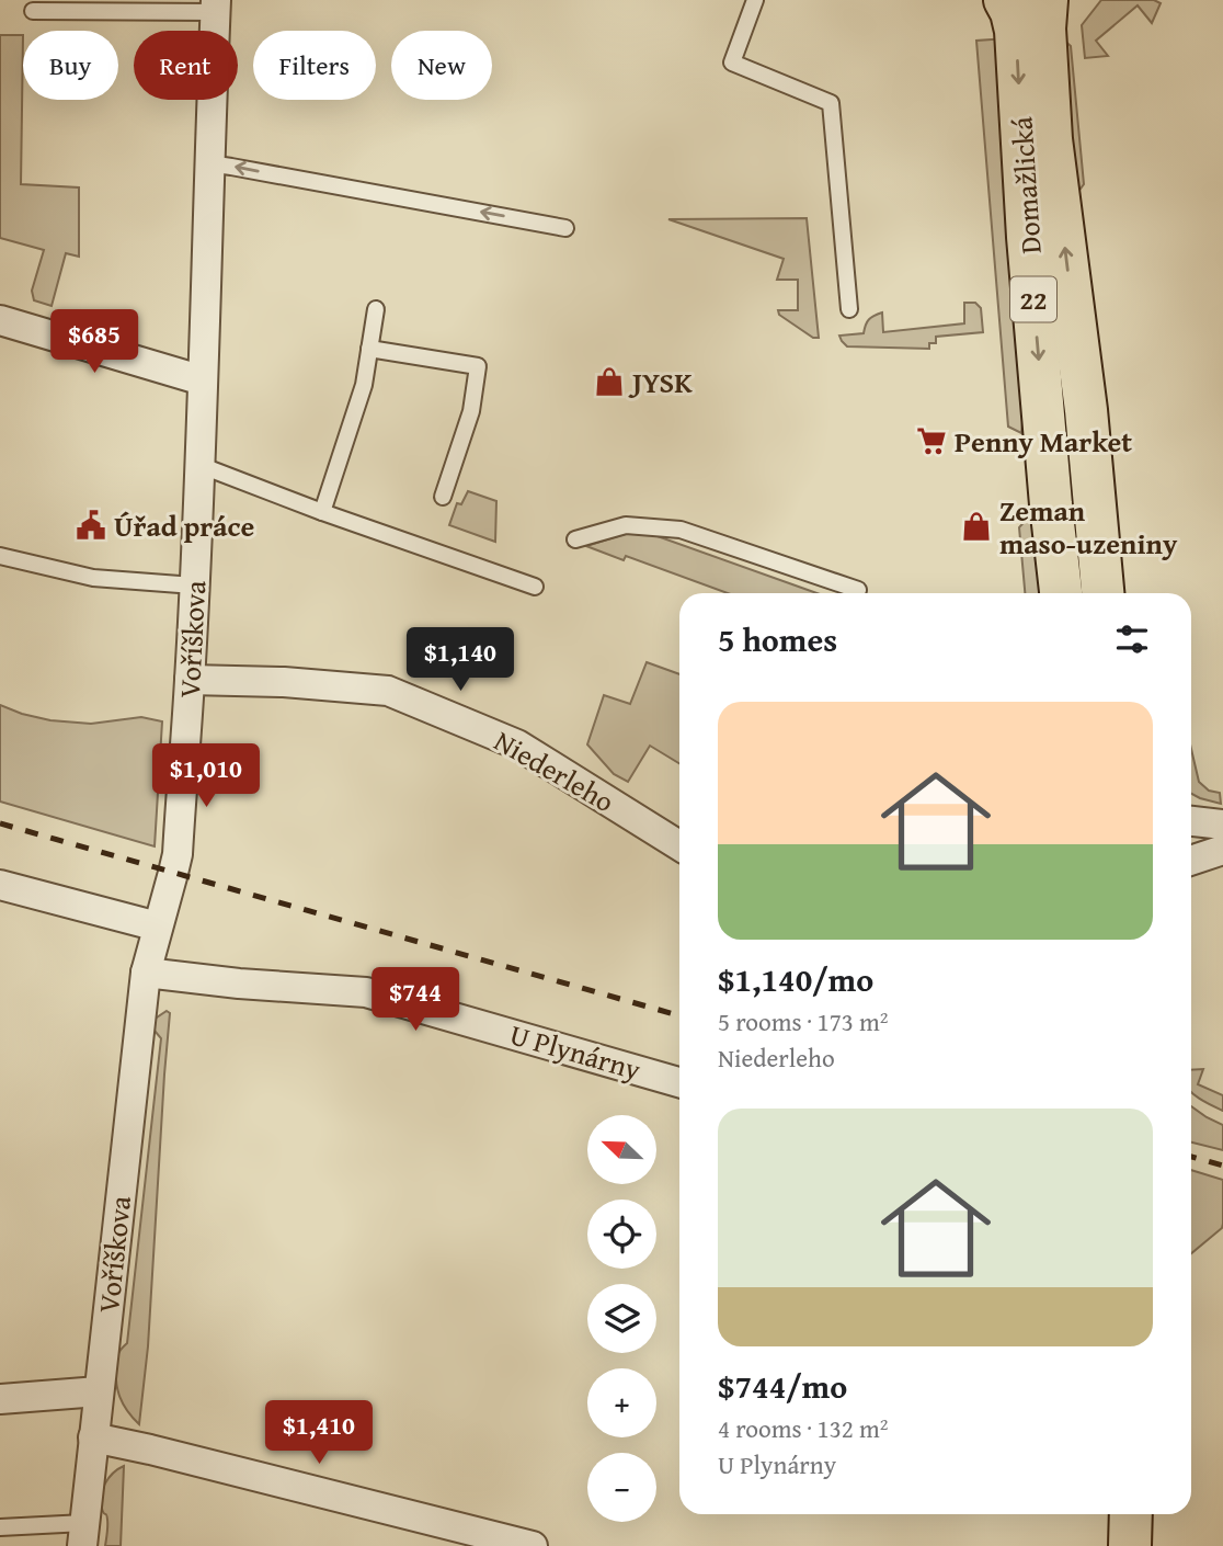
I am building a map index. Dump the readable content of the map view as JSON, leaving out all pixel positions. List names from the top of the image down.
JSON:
{
  "streets": {
    "main road": ["Domažlická", "22"],
    "street": ["Voříškova", "Niederleho", "U Plynárny"]
  },
  "crossings": [
    ["Voříškova", "Niederleho"],
    ["Voříškova", "U Plynárny"]
  ],
  "places": {
    "shop": ["JYSK", "Zeman maso-uzeniny"],
    "supermarket": ["Penny Market"],
    "public building": ["Úřad práce"]
  },
  "north": "top left",
  "page": {
    "chip": [
      "Buy",
      "Rent",
      "Filters",
      "New"
    ],
    "price": [
      "$685",
      "$1,140",
      "$1,010",
      "$744",
      "$1,410"
    ],
    "heading": "5 homes",
    "list": [
      {
        "name": "$1,140/mo",
        "note": "5 rooms · 173 m² · Niederleho"
      },
      {
        "name": "$744/mo",
        "note": "4 rooms · 132 m² · U Plynárny"
      }
    ],
    "map_buttons": ["+", "−"]
  }
}
